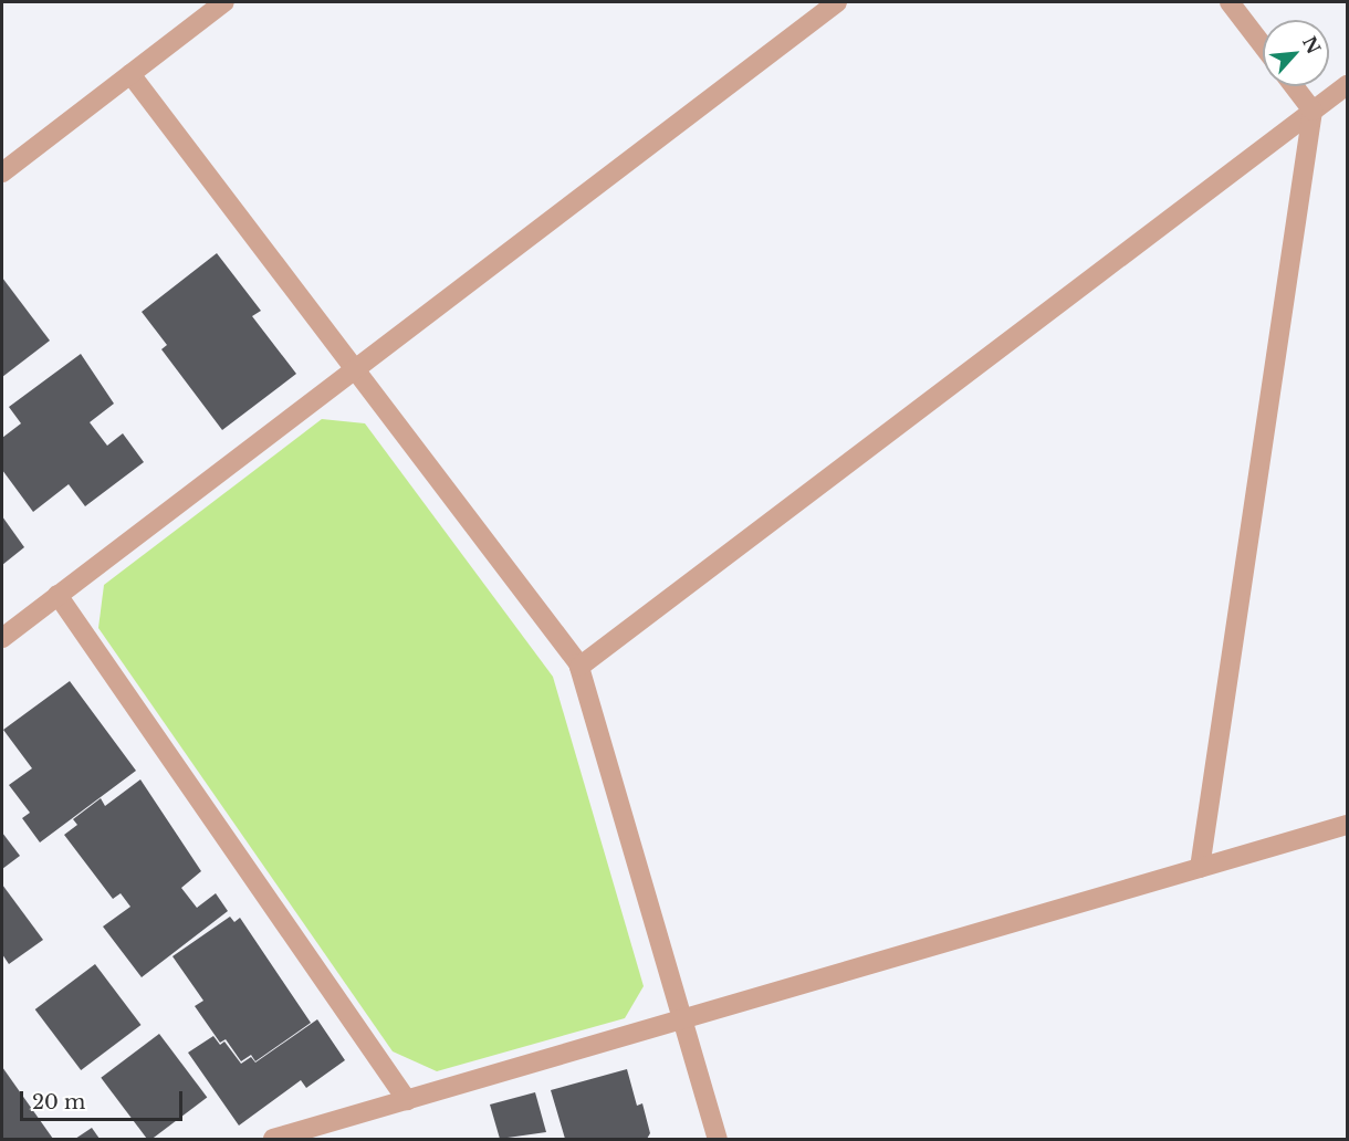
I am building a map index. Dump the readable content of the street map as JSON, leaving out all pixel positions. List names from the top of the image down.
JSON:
{
  "scale_bar": "20 m",
  "north": "top right"
}
